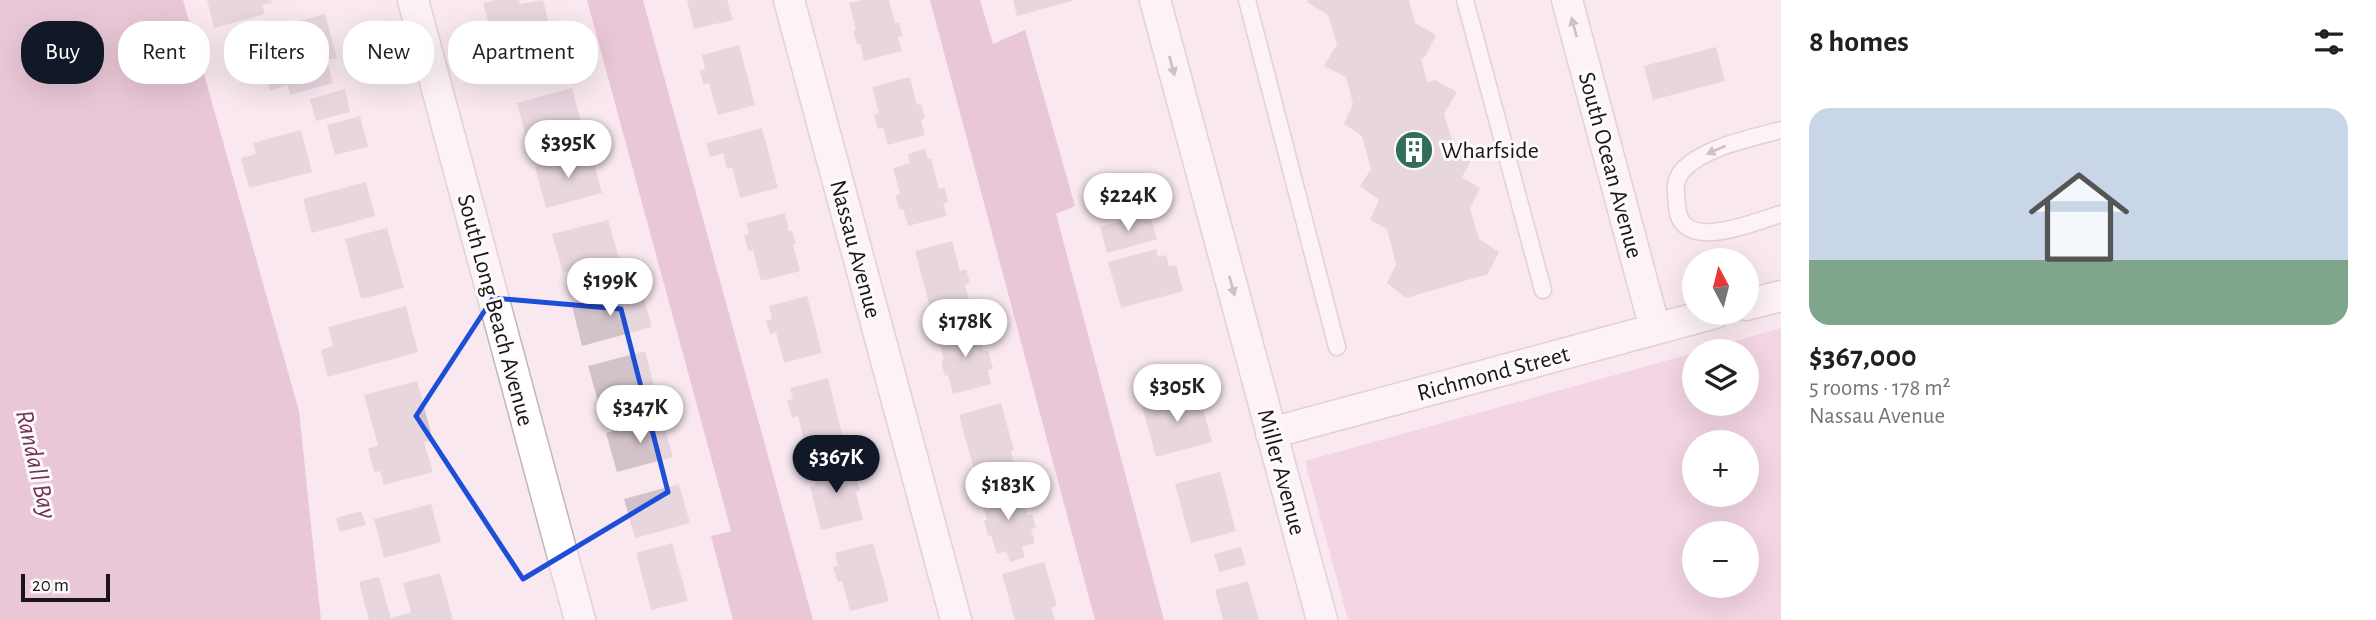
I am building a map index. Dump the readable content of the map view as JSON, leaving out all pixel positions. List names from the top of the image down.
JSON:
{
  "streets": {
    "street": [
      "South Ocean Avenue",
      "Nassau Avenue",
      "South Long Beach Avenue",
      "Richmond Street",
      "Miller Avenue"
    ]
  },
  "crossings": [
    ["South Ocean Avenue", "Richmond Street"],
    ["Richmond Street", "Miller Avenue"]
  ],
  "one_way": ["South Ocean Avenue", "Miller Avenue"],
  "water": ["Randall Bay"],
  "places": {
    "building": ["Wharfside"]
  },
  "scale_bar": "20 m",
  "north": "top",
  "page": {
    "heading": "8 homes",
    "chip": [
      "Buy",
      "Rent",
      "Filters",
      "New",
      "Apartment"
    ],
    "list": [
      {
        "name": "$367,000",
        "note": "5 rooms · 178 m² · Nassau Avenue"
      }
    ],
    "price": [
      "$395K",
      "$224K",
      "$199K",
      "$178K",
      "$305K",
      "$347K",
      "$367K",
      "$183K"
    ],
    "map_buttons": ["+", "−"],
    "scale": "20 m"
  }
}
